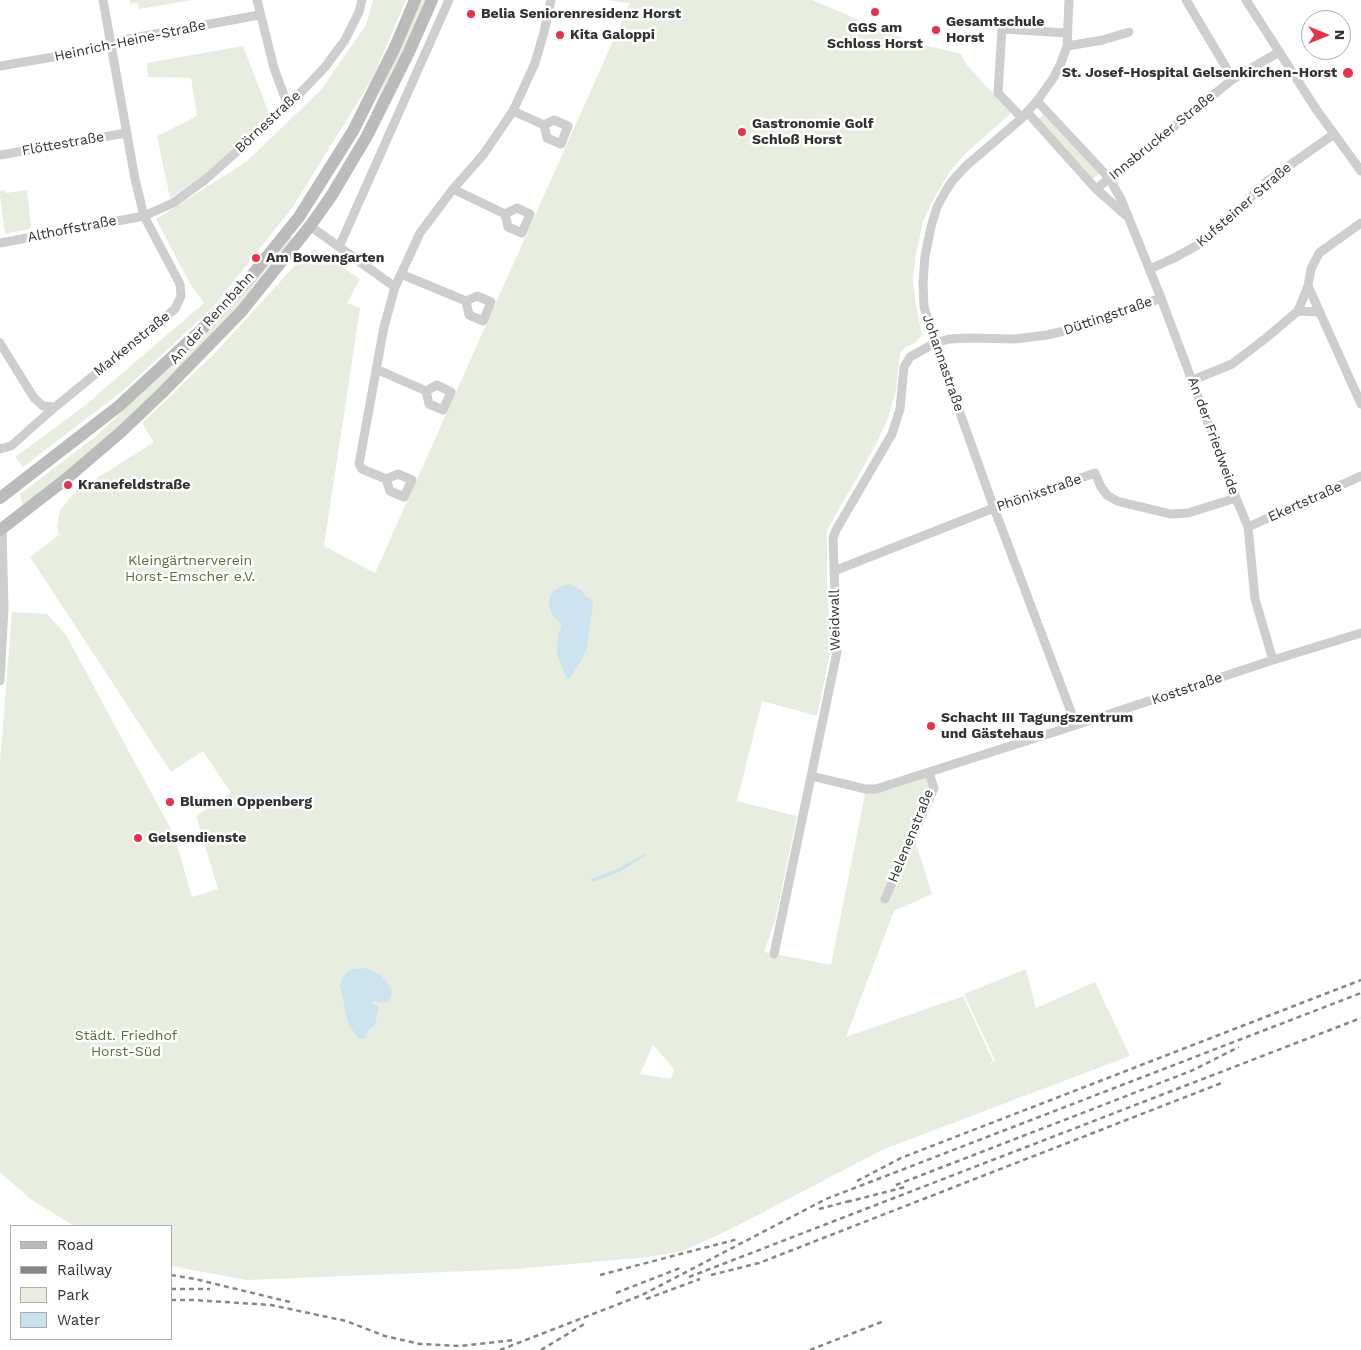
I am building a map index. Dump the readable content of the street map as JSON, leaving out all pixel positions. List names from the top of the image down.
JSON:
{
  "streets": {
    "main road": ["An der Rennbahn"],
    "street": [
      "Heinrich-Heine-Straße",
      "Börnestraße",
      "Innsbrucker Straße",
      "Flöttestraße",
      "Kufsteiner Straße",
      "Althoffstraße",
      "Düttingstraße",
      "Markenstraße",
      "Johannastraße",
      "An der Friedweide",
      "Phönixstraße",
      "Ekertstraße",
      "Weidwall",
      "Koststraße",
      "Helenenstraße"
    ]
  },
  "crossings": [
    ["Heinrich-Heine-Straße", "Markenstraße"],
    ["Börnestraße", "Althoffstraße"],
    ["Börnestraße", "Markenstraße"],
    ["Innsbrucker Straße", "An der Friedweide"],
    ["Flöttestraße", "Markenstraße"],
    ["Kufsteiner Straße", "An der Friedweide"],
    ["Althoffstraße", "Markenstraße"],
    ["Düttingstraße", "Johannastraße"],
    ["Düttingstraße", "An der Friedweide"],
    ["Düttingstraße", "Weidwall"],
    ["Johannastraße", "An der Friedweide"],
    ["Johannastraße", "Phönixstraße"],
    ["Johannastraße", "Weidwall"],
    ["Johannastraße", "Koststraße"],
    ["An der Friedweide", "Phönixstraße"],
    ["An der Friedweide", "Ekertstraße"],
    ["An der Friedweide", "Koststraße"],
    ["Phönixstraße", "Weidwall"],
    ["Weidwall", "Koststraße"],
    ["Koststraße", "Helenenstraße"]
  ],
  "parks": ["Kleingärtnerverein Horst-Emscher e.V.", "Städt. Friedhof Horst-Süd"],
  "places": [
    "GGS am Schloss Horst",
    "Belia Seniorenresidenz Horst",
    "Gesamtschule Horst",
    "Kita Galoppi",
    "St. Josef-Hospital Gelsenkirchen-Horst",
    "Gastronomie Golf Schloß Horst",
    "Am Bowengarten",
    "Kranefeldstraße",
    "Schacht III Tagungszentrum und Gästehaus",
    "Blumen Oppenberg",
    "Gelsendienste"
  ],
  "legend": [
    "Road",
    "Railway",
    "Park",
    "Water"
  ],
  "north": "right"
}
